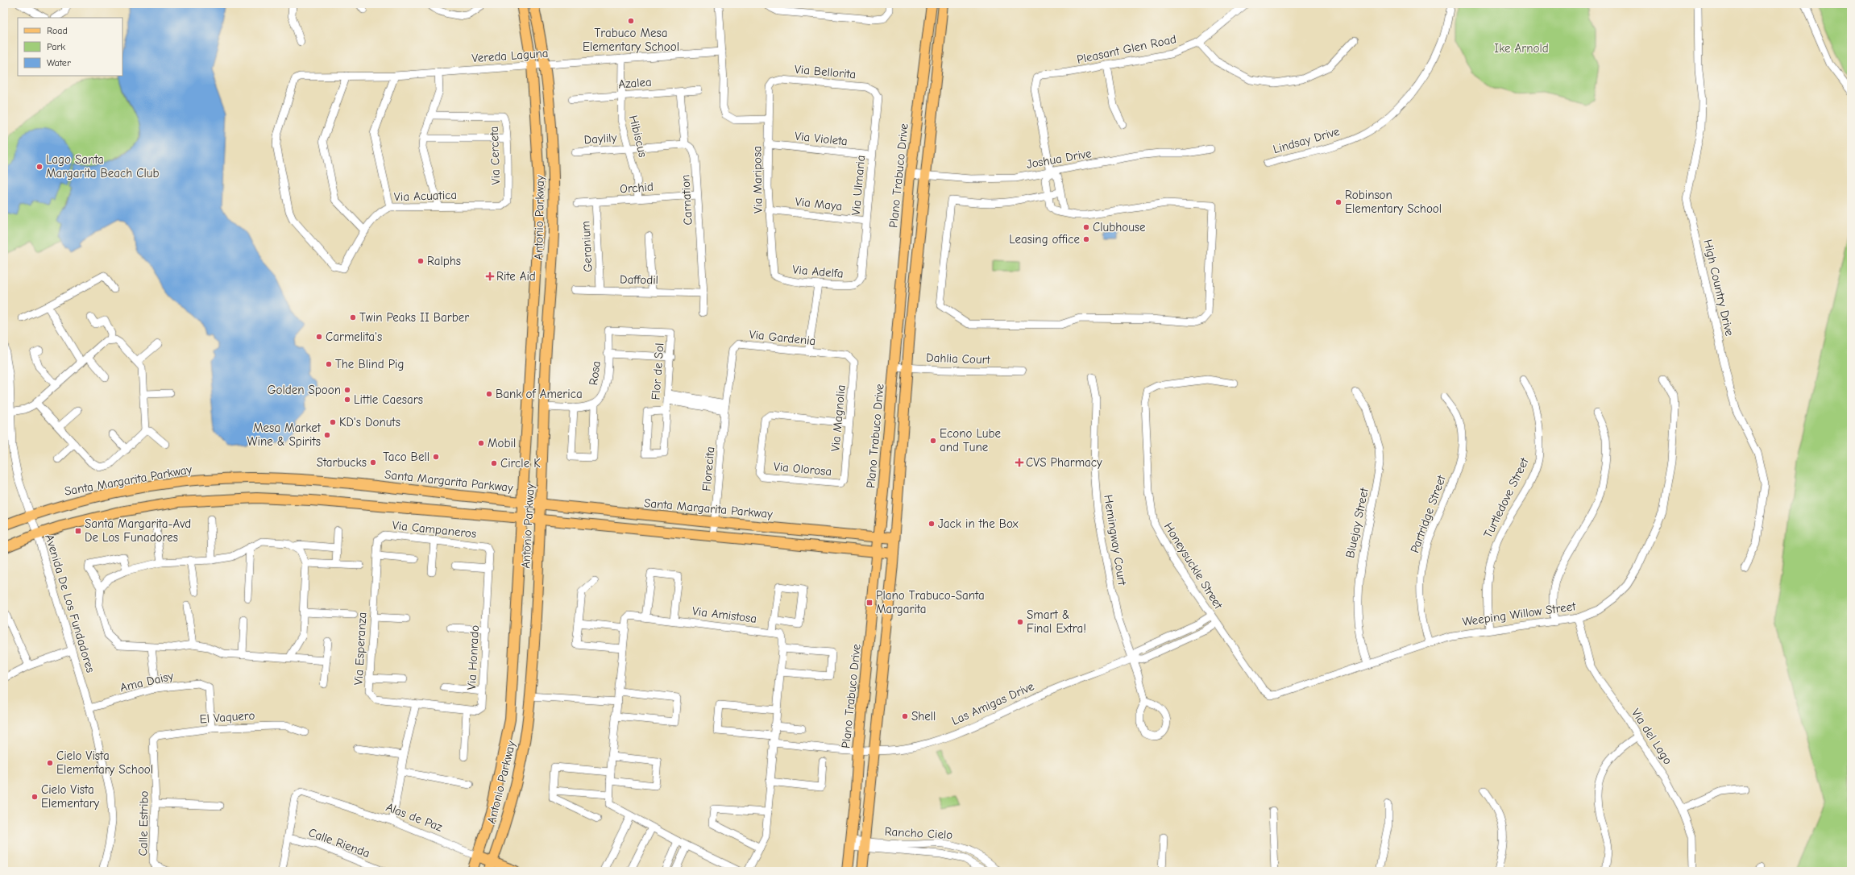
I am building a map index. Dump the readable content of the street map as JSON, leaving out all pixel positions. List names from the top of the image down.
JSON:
{
  "streets": {
    "main road": [
      "Plano Trabuco Drive",
      "Antonio Parkway",
      "Santa Margarita Parkway",
      "Alas de Paz"
    ],
    "street": [
      "Pleasant Glen Road",
      "Vereda Laguna",
      "Via Bellorita",
      "Azalea",
      "Hibiscus",
      "Daylily",
      "Via Violeta",
      "Lindsay Drive",
      "Via Cerceta",
      "Joshua Drive",
      "Via Mariposa",
      "Via Ulmaria",
      "Orchid",
      "Via Acuatica",
      "Carnation",
      "Via Maya",
      "Geranium",
      "Via Adelfa",
      "Daffodil",
      "High Country Drive",
      "Via Gardenia",
      "Dahlia Court",
      "Flor de Sol",
      "Rosa",
      "Via Magnolia",
      "Florecita",
      "Via Olorosa",
      "Turtledove Street",
      "Partridge Street",
      "Bluejay Street",
      "Via Campaneros",
      "Hemingway Court",
      "Honeysuckle Street",
      "Avenida De Los Fundadores",
      "Weeping Willow Street",
      "Via Amistosa",
      "Via Esperanza",
      "Via Honrado",
      "Ama Daisy",
      "Las Amigas Drive",
      "El Vaquero",
      "Via del Lago",
      "Calle Estribo",
      "Rancho Cielo",
      "Calle Rienda"
    ]
  },
  "crossings": [
    ["Pleasant Glen Road", "Joshua Drive"],
    ["Vereda Laguna", "Hibiscus"],
    ["Vereda Laguna", "Via Acuatica"],
    ["Vereda Laguna", "Antonio Parkway"],
    ["Via Bellorita", "Via Mariposa"],
    ["Via Bellorita", "Via Ulmaria"],
    ["Azalea", "Hibiscus"],
    ["Hibiscus", "Daylily"],
    ["Hibiscus", "Orchid"],
    ["Daylily", "Carnation"],
    ["Via Violeta", "Via Mariposa"],
    ["Via Violeta", "Via Ulmaria"],
    ["Via Cerceta", "Via Acuatica"],
    ["Joshua Drive", "Plano Trabuco Drive"],
    ["Plano Trabuco Drive", "Dahlia Court"],
    ["Plano Trabuco Drive", "Santa Margarita Parkway"],
    ["Plano Trabuco Drive", "Las Amigas Drive"],
    ["Plano Trabuco Drive", "Rancho Cielo"],
    ["Via Mariposa", "Via Maya"],
    ["Via Mariposa", "Via Adelfa"],
    ["Via Ulmaria", "Via Maya"],
    ["Via Ulmaria", "Via Adelfa"],
    ["Orchid", "Carnation"],
    ["Orchid", "Geranium"],
    ["Carnation", "Daffodil"],
    ["Antonio Parkway", "Rosa"],
    ["Antonio Parkway", "Santa Margarita Parkway"],
    ["Antonio Parkway", "Alas de Paz"],
    ["Geranium", "Daffodil"],
    ["Via Gardenia", "Via Magnolia"],
    ["Via Gardenia", "Florecita"],
    ["Flor de Sol", "Rosa"],
    ["Via Magnolia", "Via Olorosa"],
    ["Florecita", "Santa Margarita Parkway"],
    ["Santa Margarita Parkway", "Avenida De Los Fundadores"],
    ["Turtledove Street", "Weeping Willow Street"],
    ["Partridge Street", "Weeping Willow Street"],
    ["Bluejay Street", "Weeping Willow Street"],
    ["Via Campaneros", "Via Esperanza"],
    ["Via Campaneros", "Via Honrado"],
    ["Hemingway Court", "Las Amigas Drive"],
    ["Honeysuckle Street", "Weeping Willow Street"],
    ["Honeysuckle Street", "Las Amigas Drive"],
    ["Avenida De Los Fundadores", "Ama Daisy"],
    ["Weeping Willow Street", "Via del Lago"],
    ["Via Amistosa", "Las Amigas Drive"],
    ["Via Esperanza", "Via Honrado"],
    ["Ama Daisy", "El Vaquero"],
    ["El Vaquero", "Calle Estribo"],
    ["Alas de Paz", "Calle Rienda"]
  ],
  "parks": ["Ike Arnold"],
  "places": {
    "other": [
      "Trabuco Mesa Elementary School",
      "Lago Santa Margarita Beach Club",
      "Robinson Elementary School",
      "Clubhouse",
      "Leasing office",
      "Ralphs",
      "Twin Peaks II Barber",
      "Carmelita's",
      "The Blind Pig",
      "Golden Spoon",
      "Bank of America",
      "Little Caesars",
      "KD's Donuts",
      "Mesa Market Wine & Spirits",
      "Econo Lube and Tune",
      "Mobil",
      "Taco Bell",
      "Starbucks",
      "Circle K",
      "Jack in the Box",
      "Smart & Final Extra!",
      "Shell",
      "Cielo Vista Elementary School",
      "Cielo Vista Elementary"
    ],
    "health": ["Rite Aid", "CVS Pharmacy"],
    "transit": ["Santa Margarita-Avd De Los Funadores", "Plano Trabuco-Santa Margarita"]
  },
  "legend": ["Road", "Park", "Water"]
}
